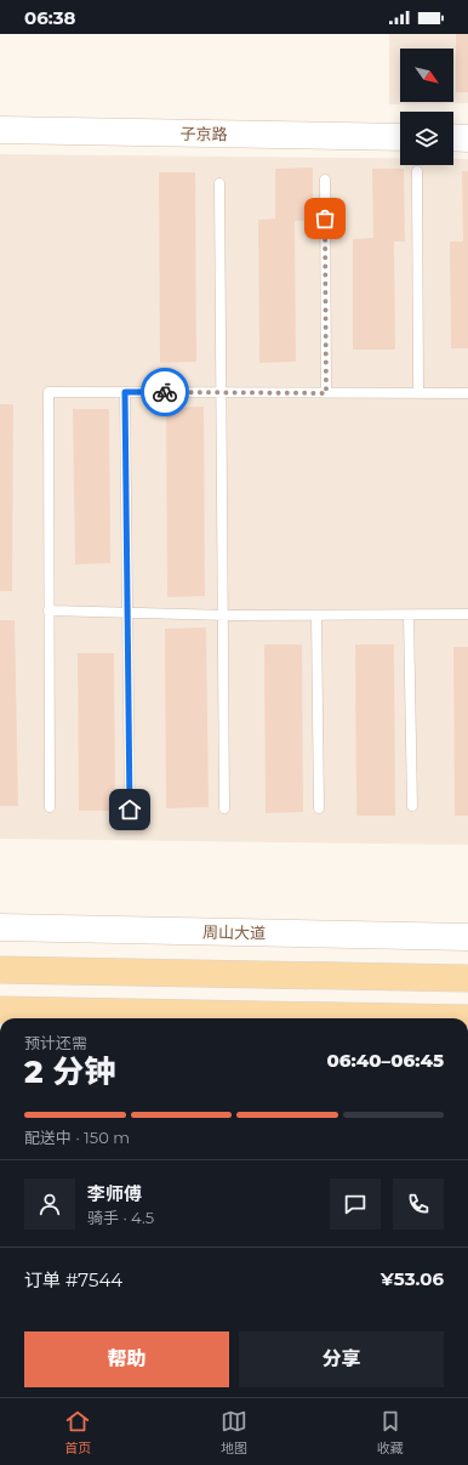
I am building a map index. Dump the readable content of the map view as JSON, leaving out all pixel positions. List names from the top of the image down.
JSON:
{
  "streets": {
    "main road": ["子京路", "周山大道"]
  },
  "north": "bottom right",
  "page": {
    "status": "06:38",
    "heading": ["2 分钟", "预计还需", "06:40–06:45"],
    "panel": [
      "李师傅",
      "骑手 · 4.5",
      "订单 #7544",
      "¥53.06"
    ],
    "bar": "配送中 · 150 m",
    "buttons": ["帮助", "分享"],
    "tabs": ["首页", "地图", "收藏"]
  }
}
